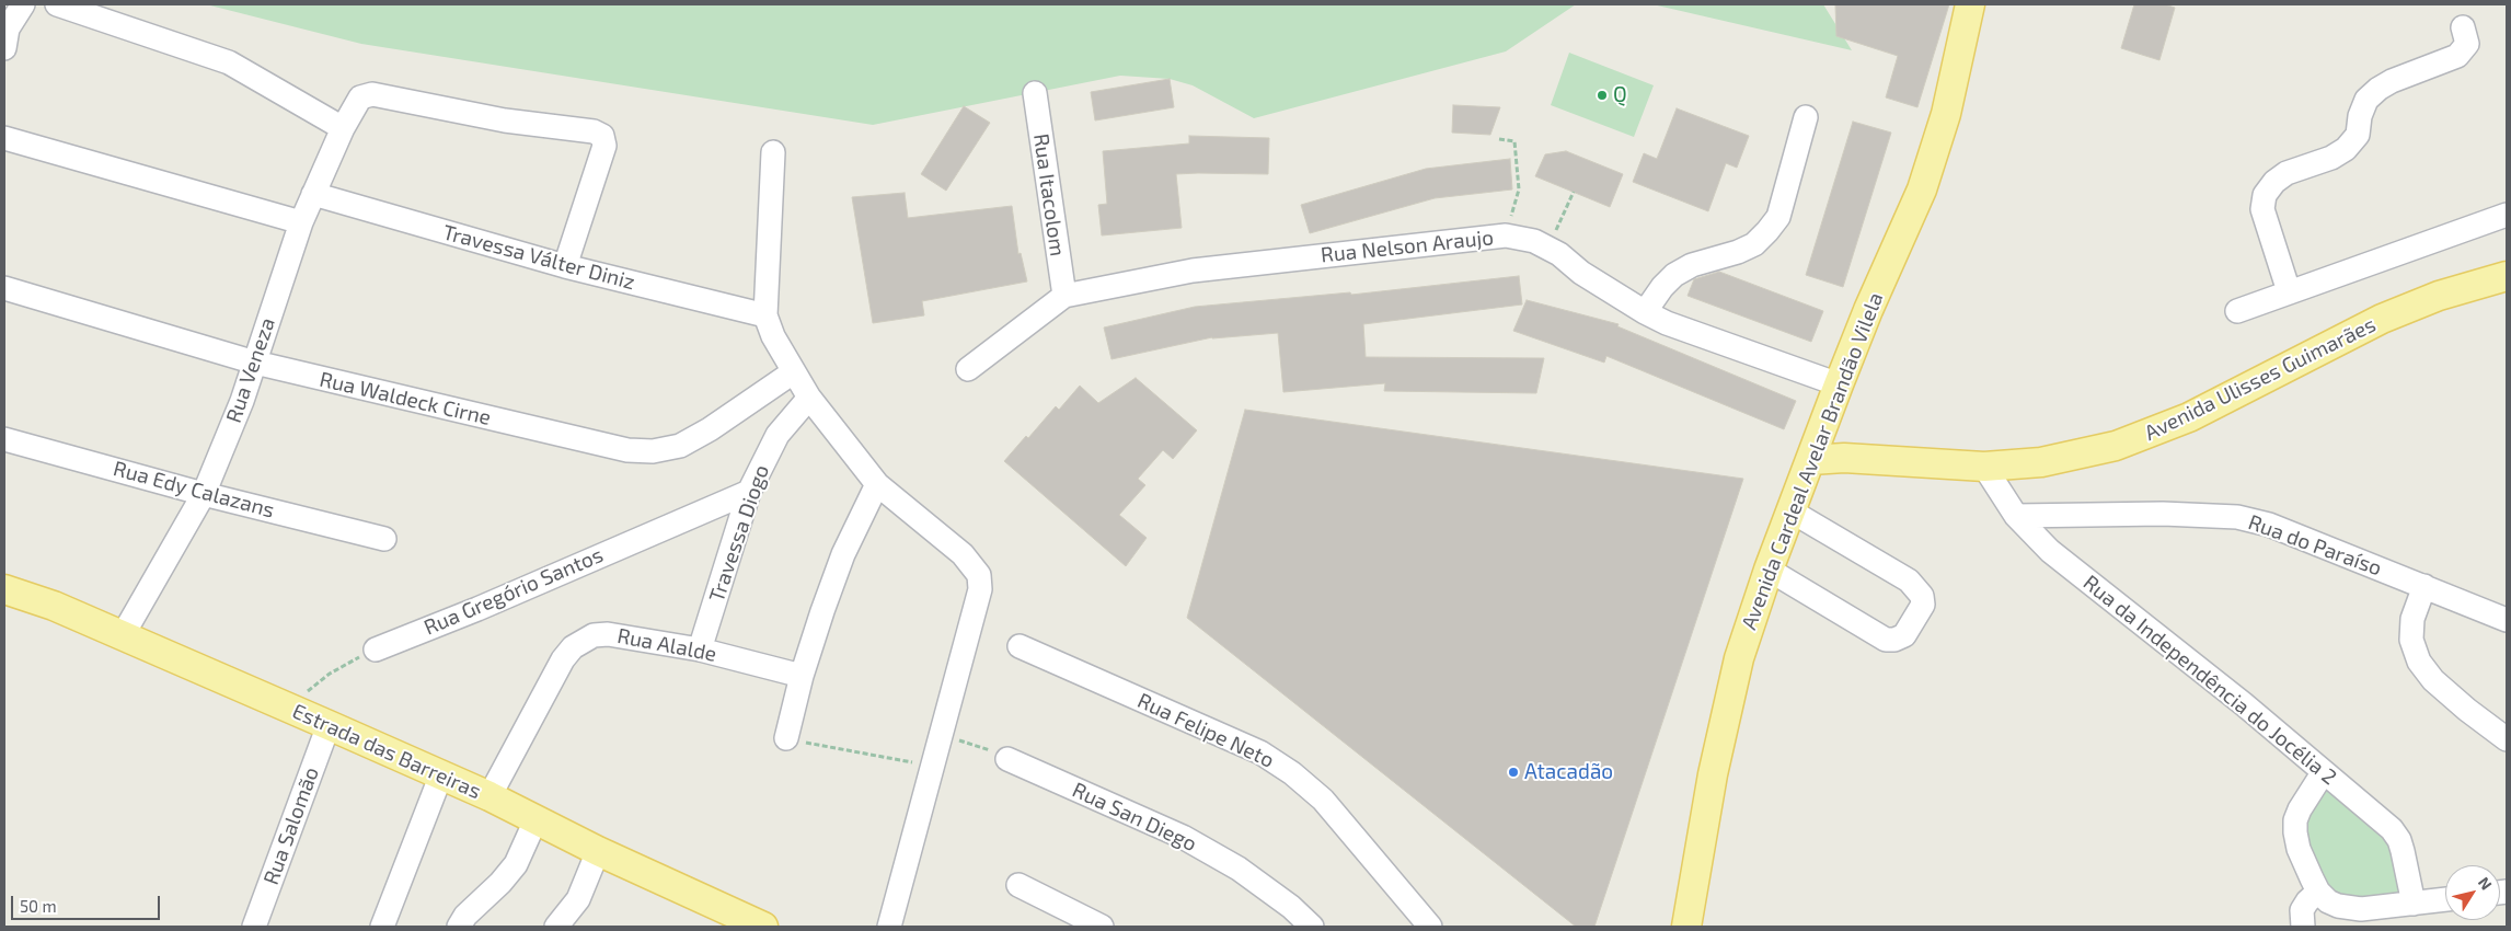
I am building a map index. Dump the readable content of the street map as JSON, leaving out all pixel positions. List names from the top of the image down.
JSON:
{
  "streets": {
    "main road": ["Avenida Ulisses Guimarães", "Avenida Cardeal Avelar Brandão Vilela", "Estrada das Barreiras"],
    "street": [
      "Rua Itacolom",
      "Rua Nelson Araujo",
      "Travessa Válter Diniz",
      "Rua Veneza",
      "Rua Waldeck Cirne",
      "Rua Edy Calazans",
      "Travessa Diogo",
      "Rua do Paraíso",
      "Rua Gregório Santos",
      "Rua Alalde",
      "Rua da Independência do Jocélia 2",
      "Rua Felipe Neto",
      "Rua San Diego",
      "Rua Salomão"
    ]
  },
  "crossings": [
    ["Rua Itacolom", "Rua Nelson Araujo"],
    ["Rua Nelson Araujo", "Avenida Cardeal Avelar Brandão Vilela"],
    ["Travessa Válter Diniz", "Rua Veneza"],
    ["Rua Veneza", "Rua Waldeck Cirne"],
    ["Rua Veneza", "Rua Edy Calazans"],
    ["Rua Veneza", "Estrada das Barreiras"],
    ["Avenida Ulisses Guimarães", "Avenida Cardeal Avelar Brandão Vilela"],
    ["Avenida Ulisses Guimarães", "Rua da Independência do Jocélia 2"],
    ["Travessa Diogo", "Rua Gregório Santos"],
    ["Travessa Diogo", "Rua Alalde"],
    ["Rua do Paraíso", "Rua da Independência do Jocélia 2"],
    ["Rua Alalde", "Estrada das Barreiras"],
    ["Estrada das Barreiras", "Rua Salomão"]
  ],
  "places": ["Q", "Atacadão"],
  "scale_bar": "50 m",
  "north": "top right"
}
